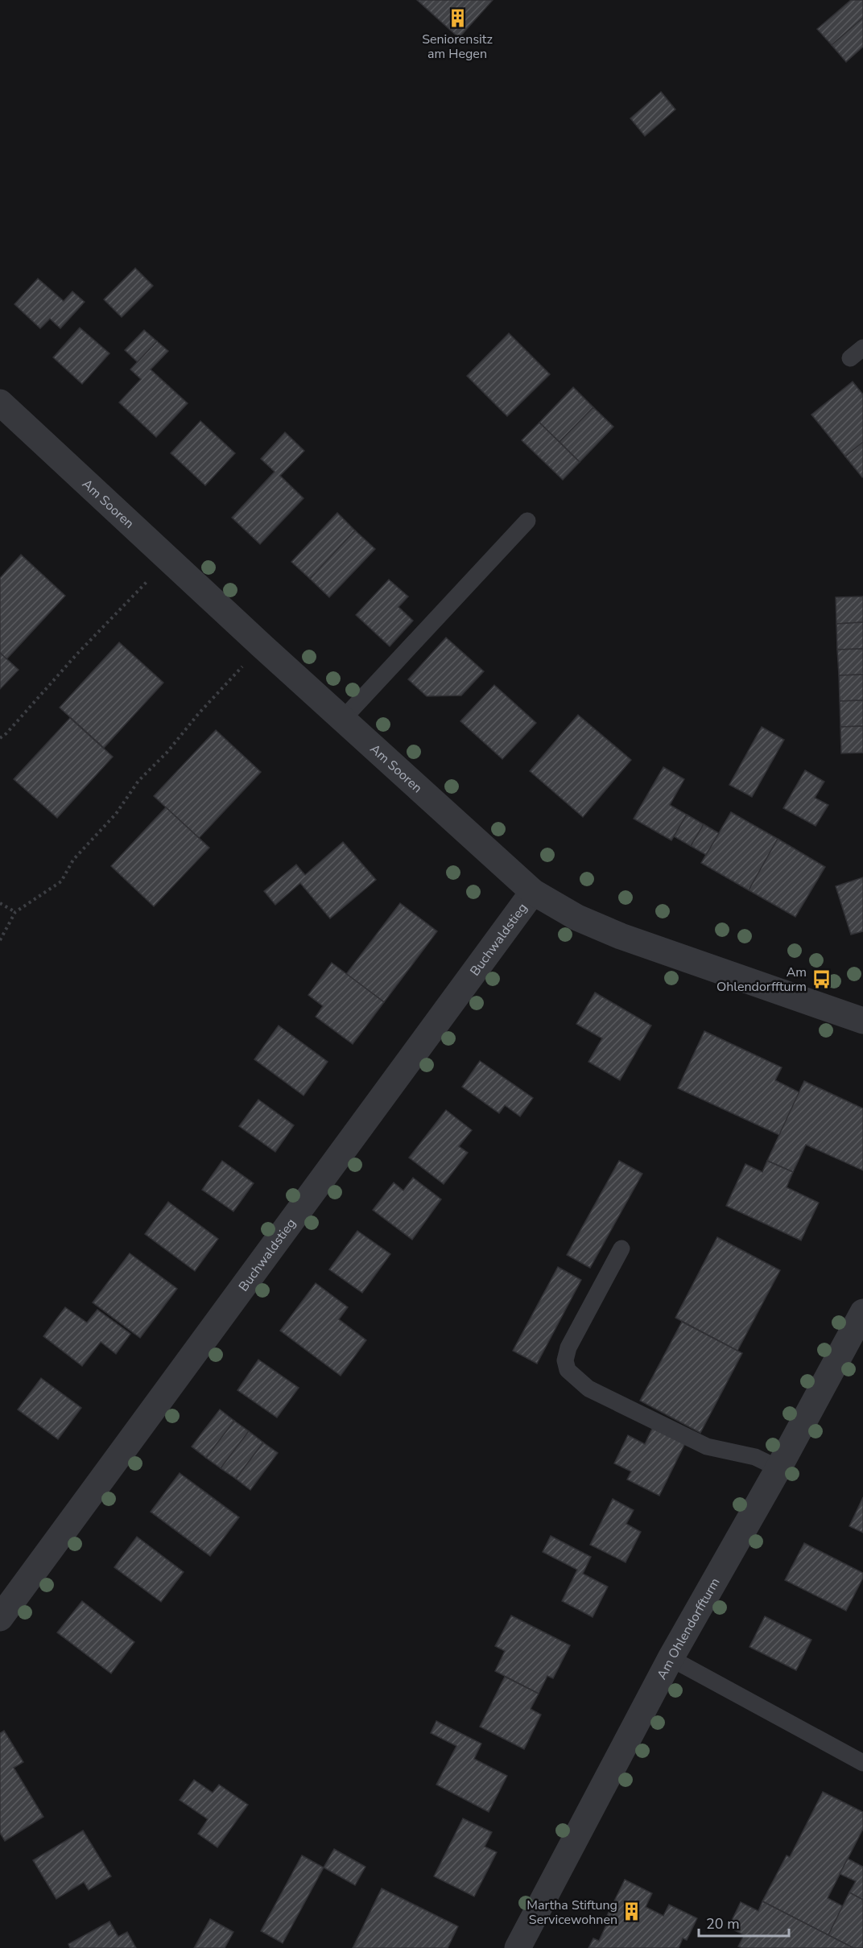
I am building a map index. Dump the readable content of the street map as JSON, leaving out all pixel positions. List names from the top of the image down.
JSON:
{
  "streets": {
    "street": ["Am Sooren", "Buchwaldstieg", "Am Ohlendorffturm"]
  },
  "crossings": [
    ["Am Sooren", "Buchwaldstieg"]
  ],
  "places": {
    "building": ["Seniorensitz am Hegen", "Martha Stiftung Servicewohnen"],
    "bus stop": ["Am Ohlendorffturm"]
  },
  "scale_bar": "20 m"
}
